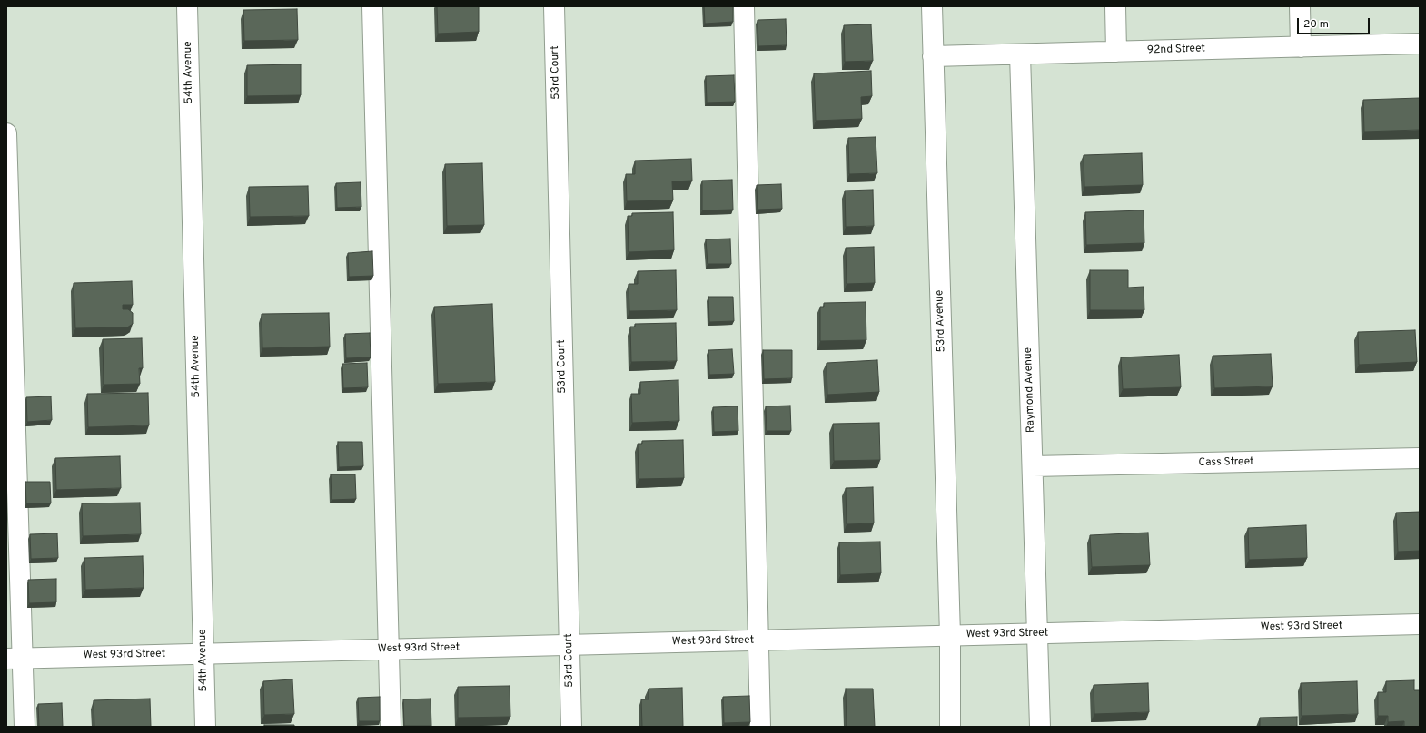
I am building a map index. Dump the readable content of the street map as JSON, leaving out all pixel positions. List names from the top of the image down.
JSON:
{
  "streets": {
    "street": [
      "92nd Street",
      "54th Avenue",
      "53rd Court",
      "53rd Avenue",
      "Raymond Avenue",
      "Cass Street",
      "West 93rd Street"
    ]
  },
  "crossings": [
    ["92nd Street", "53rd Avenue"],
    ["92nd Street", "Raymond Avenue"],
    ["54th Avenue", "West 93rd Street"],
    ["53rd Court", "West 93rd Street"],
    ["53rd Avenue", "West 93rd Street"],
    ["Raymond Avenue", "Cass Street"],
    ["Raymond Avenue", "West 93rd Street"]
  ],
  "scale_bar": "20 m"
}
